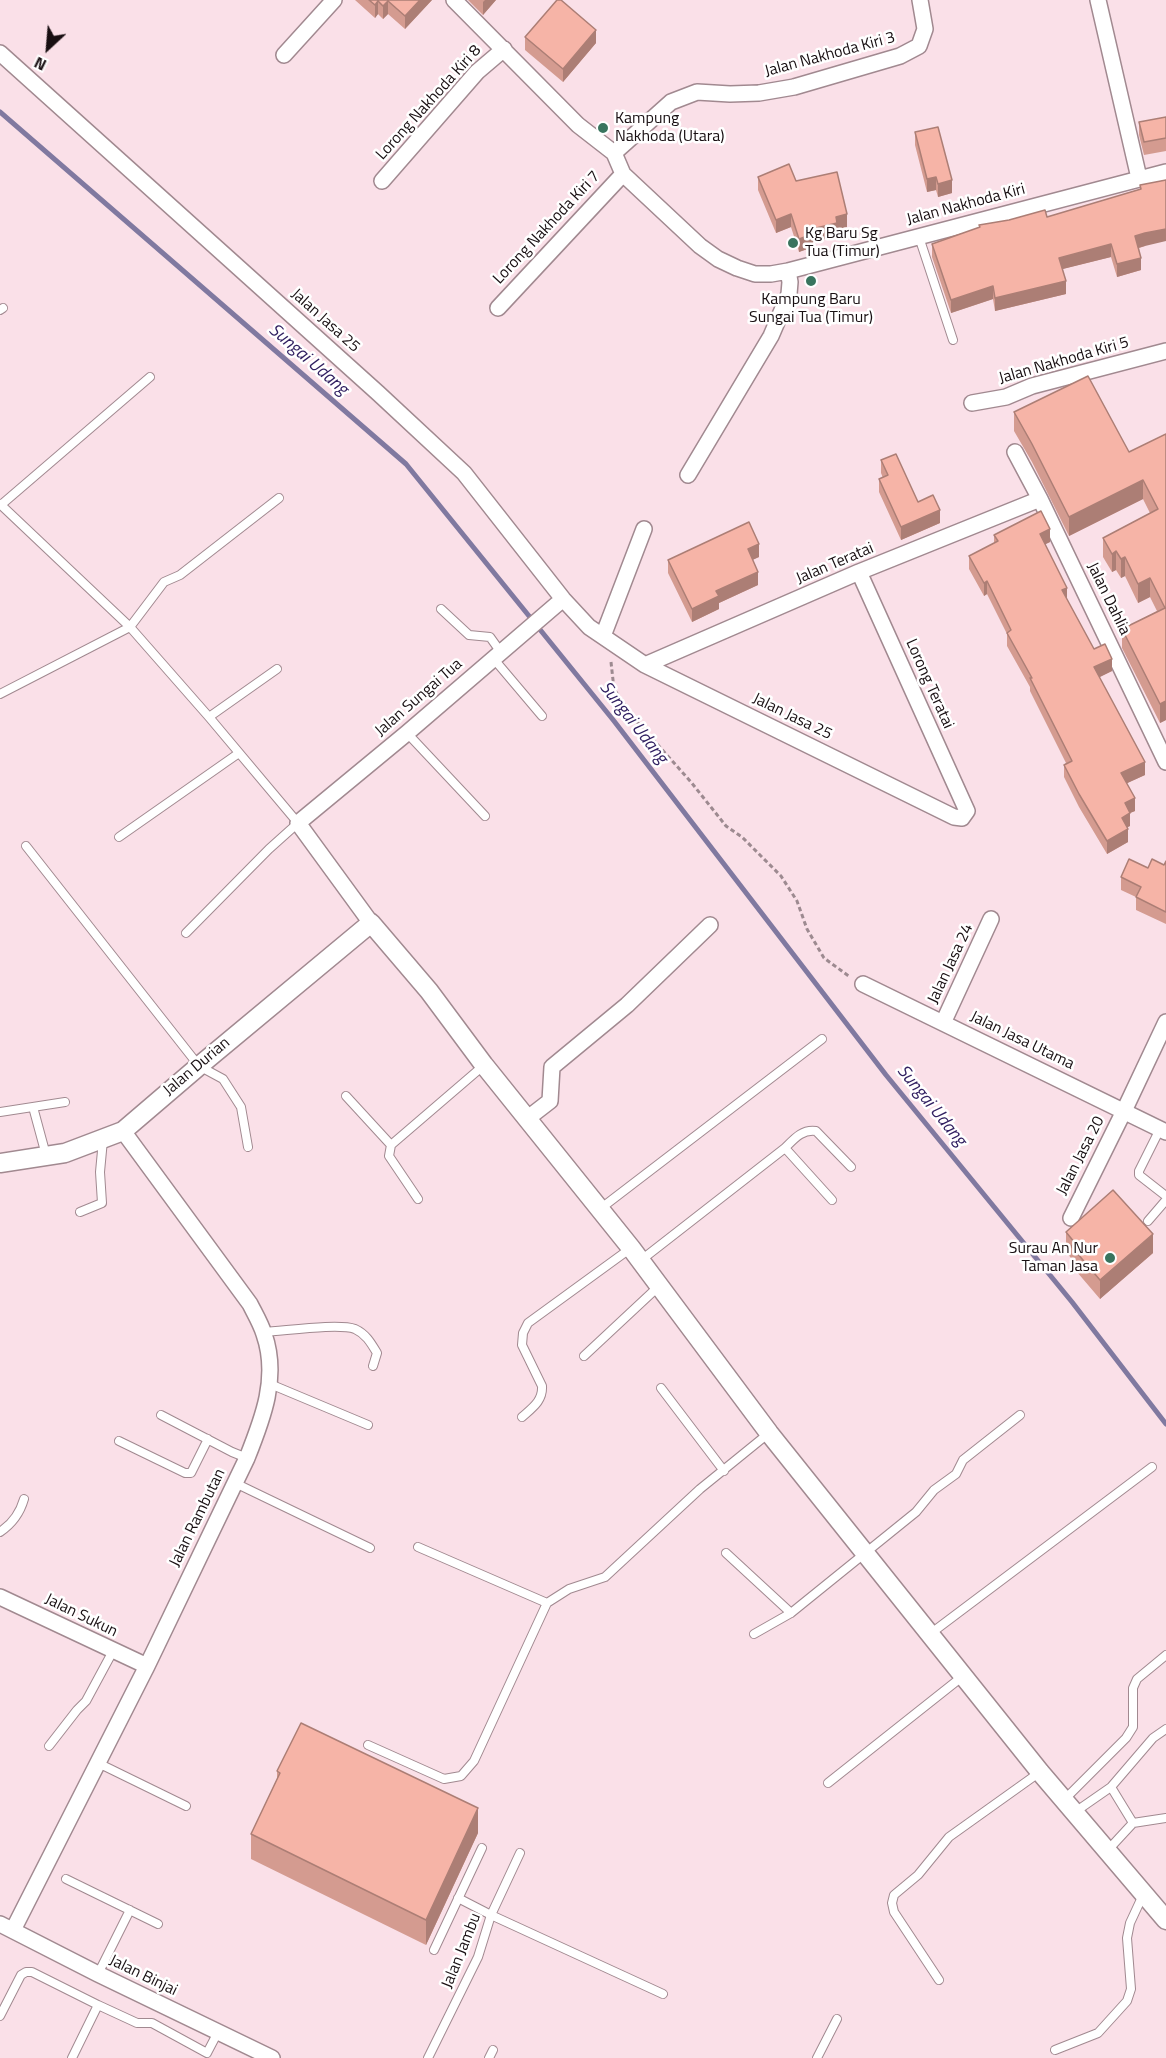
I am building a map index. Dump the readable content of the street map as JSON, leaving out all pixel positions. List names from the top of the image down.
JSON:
{
  "streets": {
    "street": [
      "Jalan Nakhoda Kiri 3",
      "Lorong Nakhoda Kiri 8",
      "Jalan Nakhoda Kiri",
      "Lorong Nakhoda Kiri 7",
      "Jalan Jasa 25",
      "Jalan Nakhoda Kiri 5",
      "Jalan Teratai",
      "Jalan Dahlia",
      "Lorong Teratai",
      "Jalan Sungai Tua",
      "Jalan Jasa 24",
      "Jalan Jasa Utama",
      "Jalan Durian",
      "Jalan Jasa 20",
      "Jalan Rambutan",
      "Jalan Sukun",
      "Jalan Binjai"
    ],
    "lane": ["Jalan Jambu"]
  },
  "crossings": [
    ["Jalan Nakhoda Kiri 3", "Jalan Nakhoda Kiri"],
    ["Lorong Nakhoda Kiri 8", "Jalan Nakhoda Kiri"],
    ["Jalan Nakhoda Kiri", "Lorong Nakhoda Kiri 7"],
    ["Jalan Jasa 25", "Jalan Teratai"],
    ["Jalan Jasa 25", "Lorong Teratai"],
    ["Jalan Jasa 25", "Jalan Sungai Tua"],
    ["Jalan Teratai", "Jalan Dahlia"],
    ["Jalan Teratai", "Lorong Teratai"],
    ["Jalan Jasa 24", "Jalan Jasa Utama"],
    ["Jalan Jasa Utama", "Jalan Jasa 20"],
    ["Jalan Durian", "Jalan Rambutan"],
    ["Jalan Rambutan", "Jalan Sukun"],
    ["Jalan Rambutan", "Jalan Binjai"]
  ],
  "water": ["Sungai Udang"],
  "places": [
    "Kampung Nakhoda (Utara)",
    "Kg Baru Sg Tua (Timur)",
    "Kampung Baru Sungai Tua (Timur)",
    "Surau An Nur Taman Jasa"
  ],
  "north": "bottom left"
}
